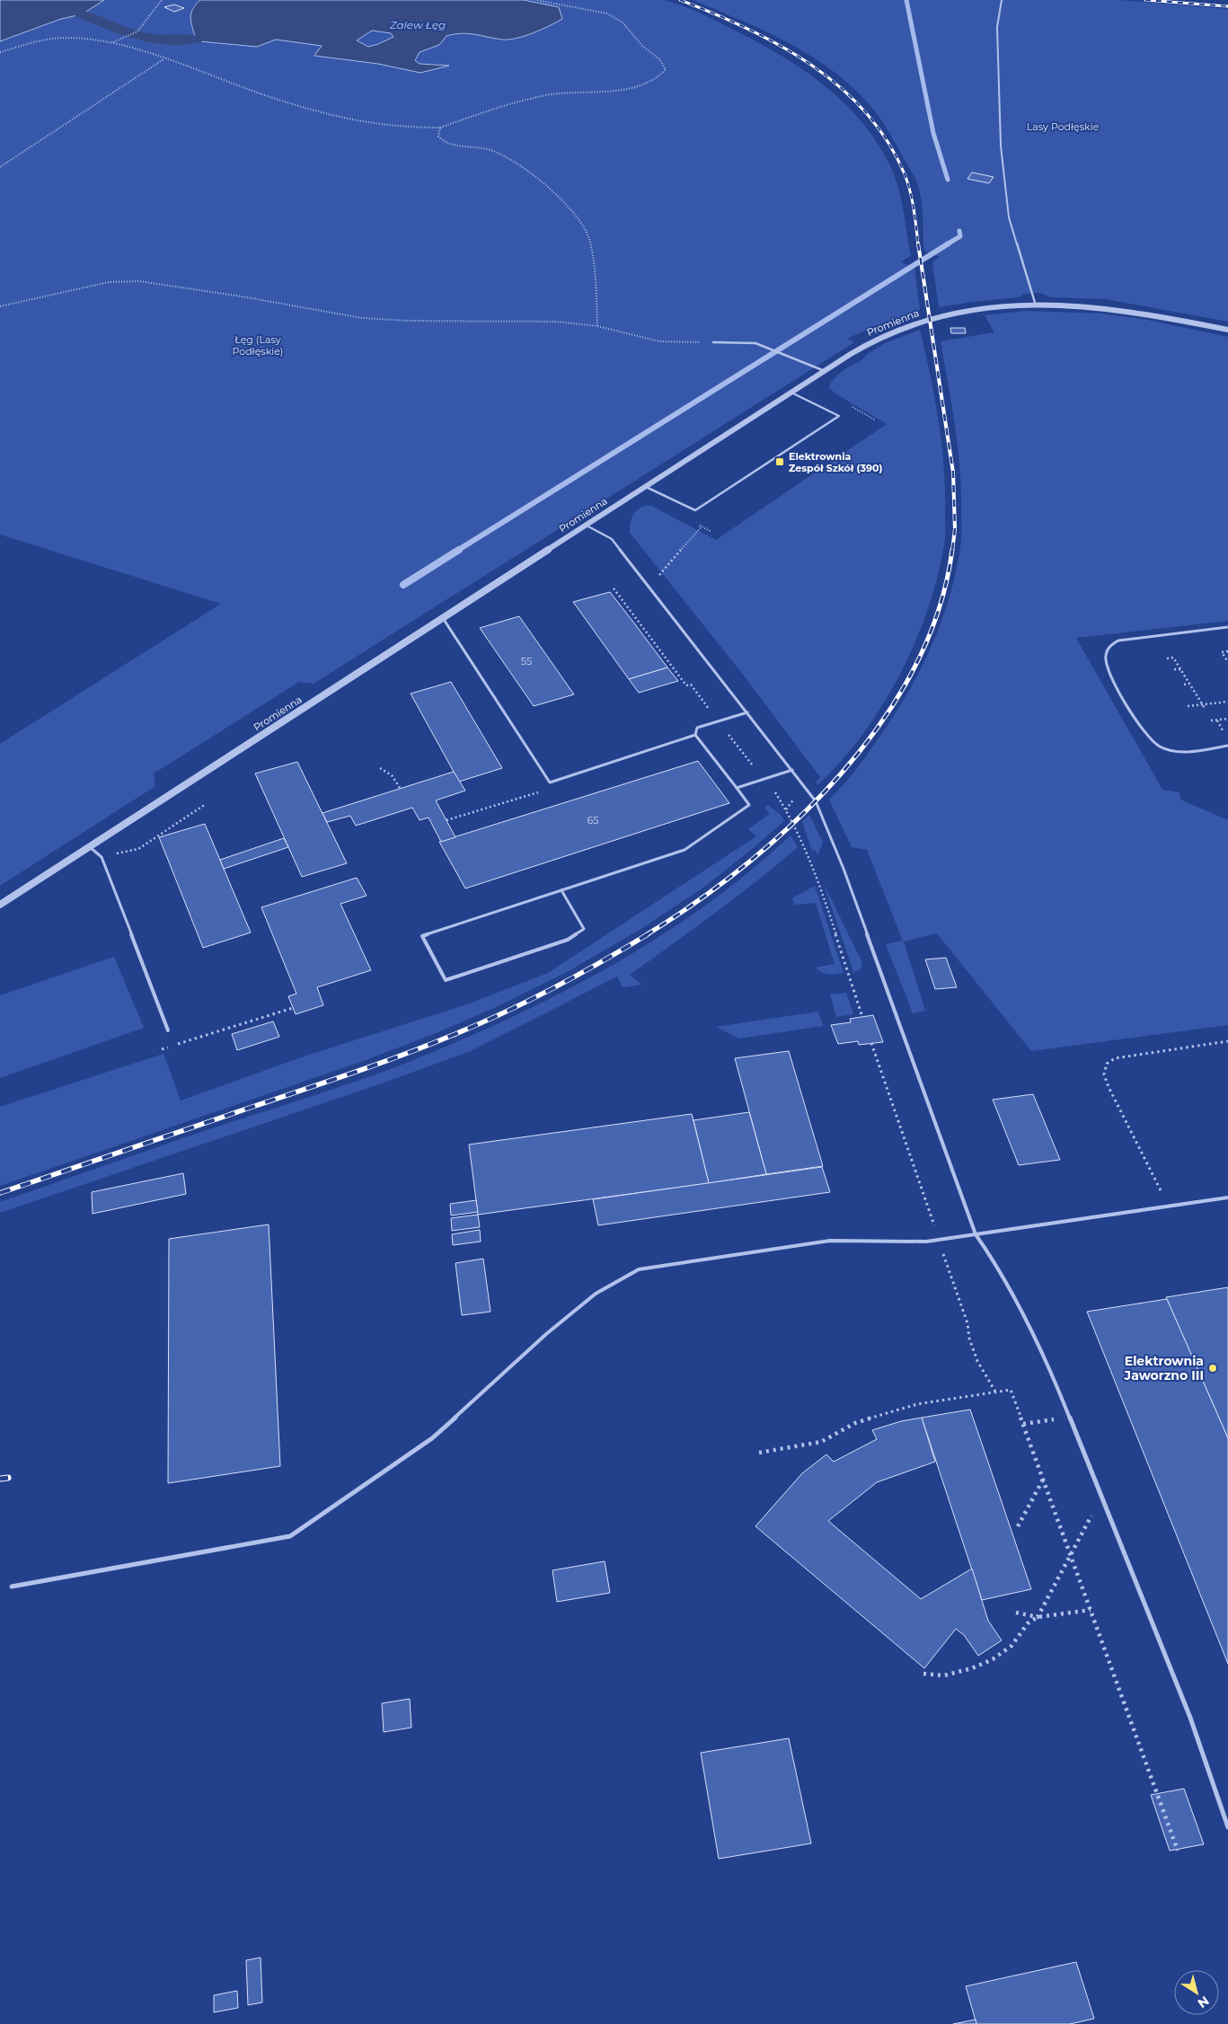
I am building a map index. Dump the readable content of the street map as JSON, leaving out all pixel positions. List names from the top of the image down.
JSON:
{
  "streets": {
    "street": ["Promienna"]
  },
  "water": ["Zalew Łęg"],
  "parks": ["Lasy Podłęskie", "Łęg (Lasy Podłęskie)"],
  "places": {
    "transit": ["Elektrownia Zespół Szkół (390)"],
    "other": ["Elektrownia Jaworzno III"]
  },
  "house_numbers": ["55", "65"],
  "north": "bottom right"
}
